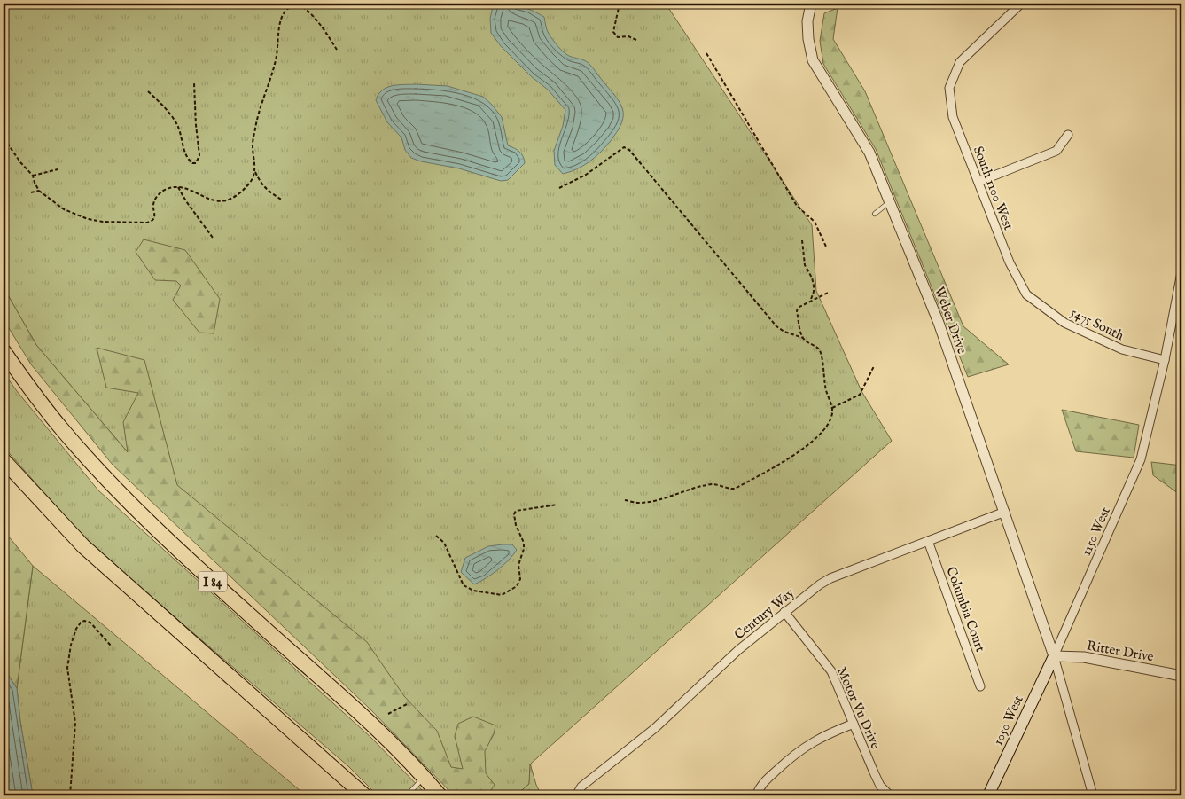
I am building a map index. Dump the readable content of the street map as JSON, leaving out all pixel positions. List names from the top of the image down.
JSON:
{
  "streets": {
    "highway": ["I 84"],
    "main road": ["1050 West"],
    "street": [
      "South 1100 West",
      "Weber Drive",
      "5475 South",
      "1150 West",
      "Columbia Court",
      "Century Way",
      "Ritter Drive",
      "Motor Vu Drive"
    ]
  },
  "crossings": [
    ["South 1100 West", "5475 South"],
    ["Weber Drive", "1150 West"],
    ["Weber Drive", "Century Way"],
    ["Weber Drive", "Ritter Drive"],
    ["Weber Drive", "1050 West"],
    ["5475 South", "1150 West"],
    ["1150 West", "Ritter Drive"],
    ["1150 West", "1050 West"],
    ["Columbia Court", "Century Way"],
    ["Century Way", "Motor Vu Drive"],
    ["Ritter Drive", "1050 West"]
  ]
}
